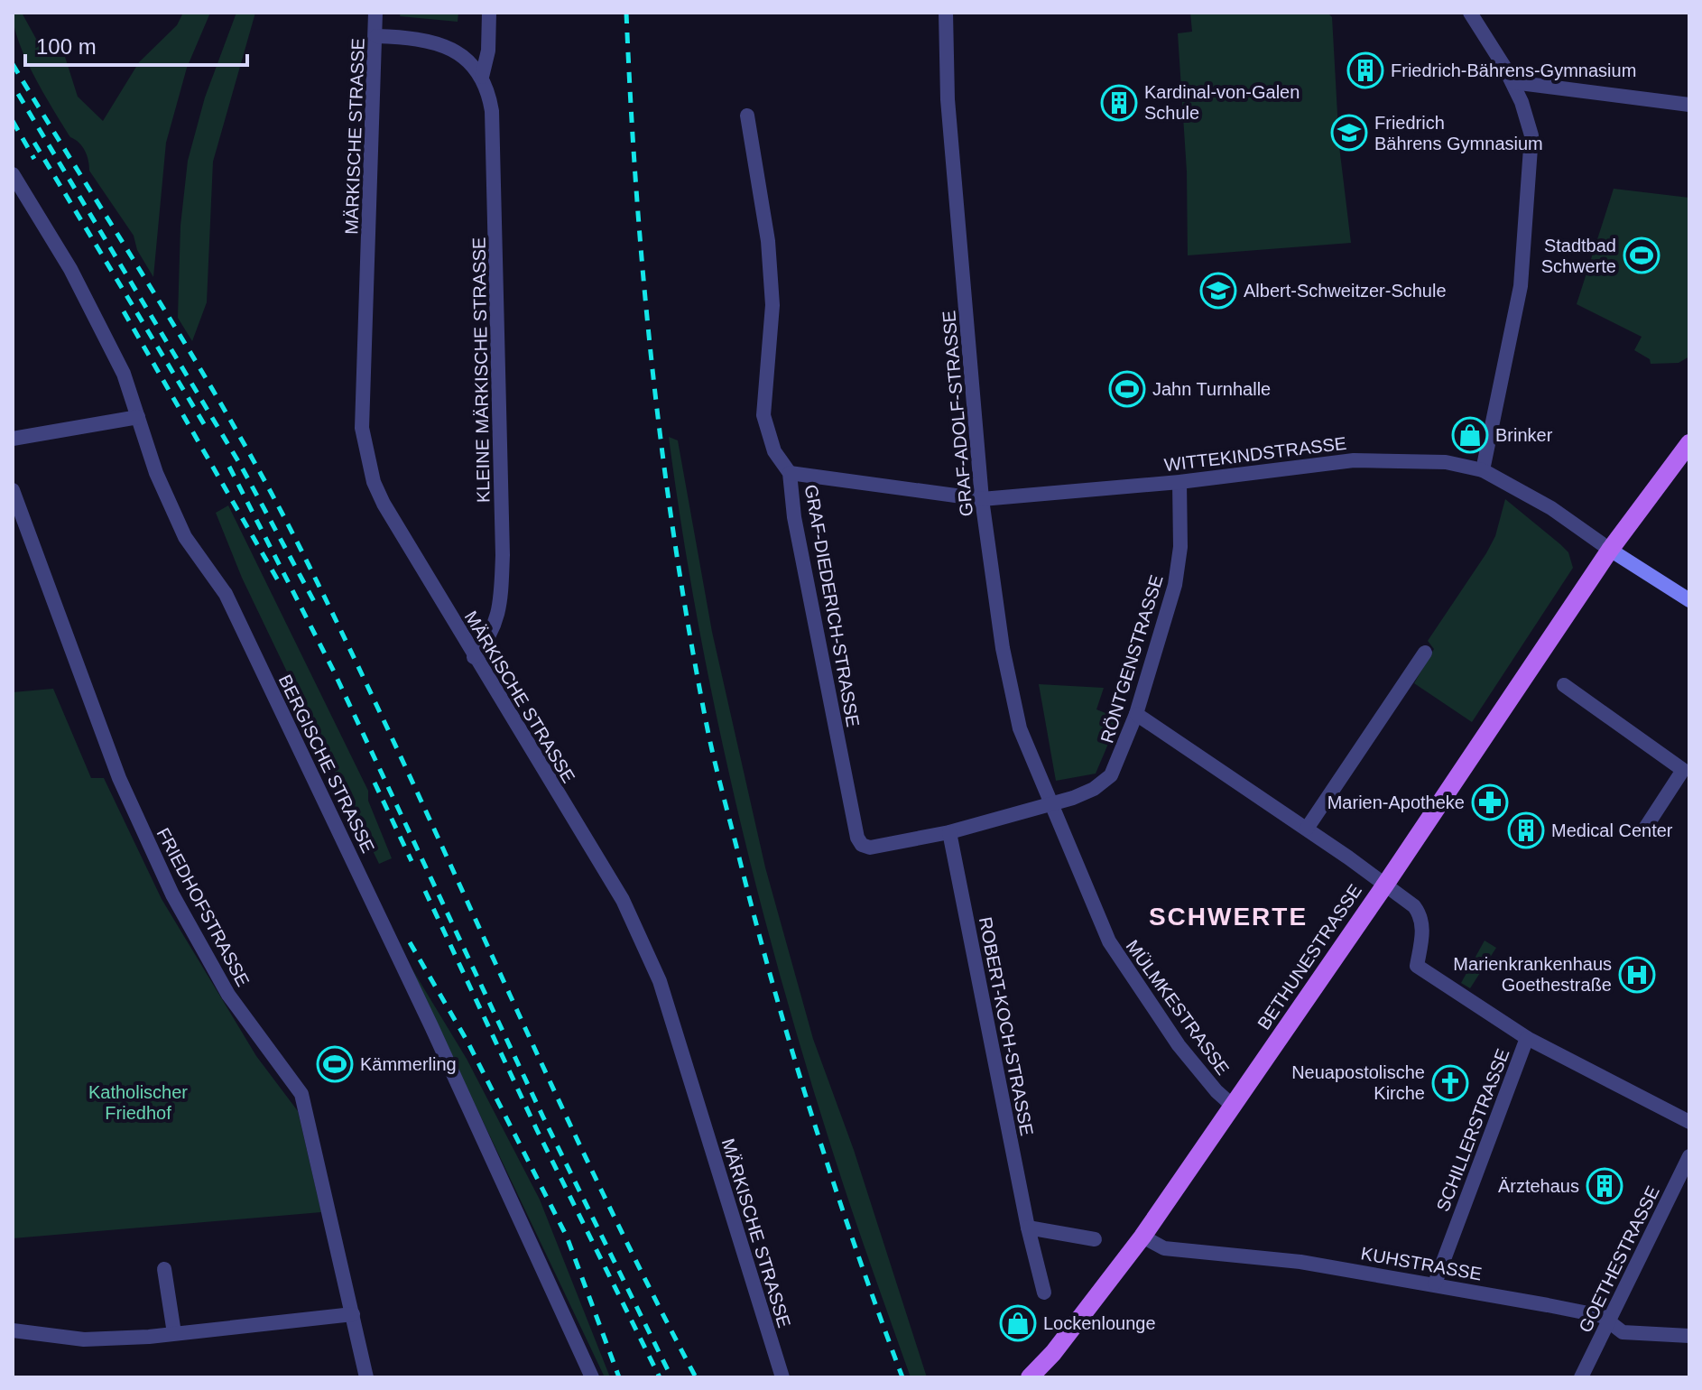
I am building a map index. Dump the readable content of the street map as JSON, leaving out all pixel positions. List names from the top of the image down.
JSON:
{
  "streets": {
    "main road": ["WITTEKINDSTRASSE", "BETHUNESTRASSE"],
    "street": [
      "MÄRKISCHE STRASSE",
      "KLEINE MÄRKISCHE STRASSE",
      "GRAF-ADOLF-STRASSE",
      "GRAF-DIEDERICH-STRASSE",
      "RÖNTGENSTRASSE",
      "BERGISCHE STRASSE",
      "FRIEDHOFSTRASSE",
      "MÜLMKESTRASSE",
      "ROBERT-KOCH-STRASSE",
      "SCHILLERSTRASSE",
      "GOETHESTRASSE",
      "KUHSTRASSE"
    ]
  },
  "crossings": [
    ["MÄRKISCHE STRASSE", "KLEINE MÄRKISCHE STRASSE"],
    ["GRAF-ADOLF-STRASSE", "WITTEKINDSTRASSE"],
    ["GRAF-ADOLF-STRASSE", "GRAF-DIEDERICH-STRASSE"],
    ["GRAF-ADOLF-STRASSE", "RÖNTGENSTRASSE"],
    ["GRAF-ADOLF-STRASSE", "MÜLMKESTRASSE"],
    ["WITTEKINDSTRASSE", "GRAF-DIEDERICH-STRASSE"],
    ["WITTEKINDSTRASSE", "RÖNTGENSTRASSE"],
    ["WITTEKINDSTRASSE", "BETHUNESTRASSE"],
    ["GRAF-DIEDERICH-STRASSE", "RÖNTGENSTRASSE"],
    ["GRAF-DIEDERICH-STRASSE", "MÜLMKESTRASSE"],
    ["GRAF-DIEDERICH-STRASSE", "ROBERT-KOCH-STRASSE"],
    ["RÖNTGENSTRASSE", "MÜLMKESTRASSE"],
    ["BETHUNESTRASSE", "MÜLMKESTRASSE"],
    ["BETHUNESTRASSE", "KUHSTRASSE"],
    ["SCHILLERSTRASSE", "KUHSTRASSE"],
    ["GOETHESTRASSE", "KUHSTRASSE"]
  ],
  "districts": ["SCHWERTE"],
  "parks": ["Katholischer Friedhof"],
  "places": {
    "building": [
      "Friedrich-Bährens-Gymnasium",
      "Kardinal-von-Galen Schule",
      "Medical Center",
      "Ärztehaus"
    ],
    "school or university": ["Friedrich Bährens Gymnasium", "Albert-Schweitzer-Schule"],
    "sports": ["Stadtbad Schwerte", "Jahn Turnhalle", "Kämmerling"],
    "shop": ["Brinker", "Lockenlounge"],
    "pharmacy": ["Marien-Apotheke"],
    "hospital": ["Marienkrankenhaus Goethestraße"],
    "church": ["Neuapostolische Kirche"]
  },
  "scale_bar": "100 m"
}
